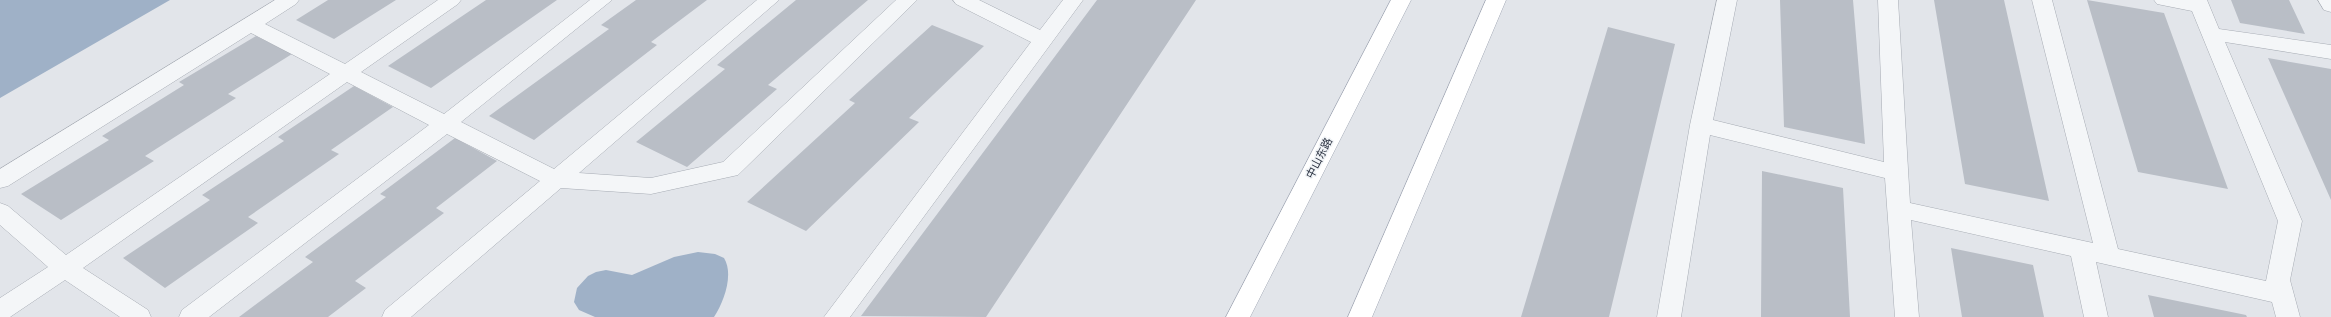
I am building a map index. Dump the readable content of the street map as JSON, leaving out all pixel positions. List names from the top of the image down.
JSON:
{
  "streets": {
    "main road": ["中山东路"]
  }
}
